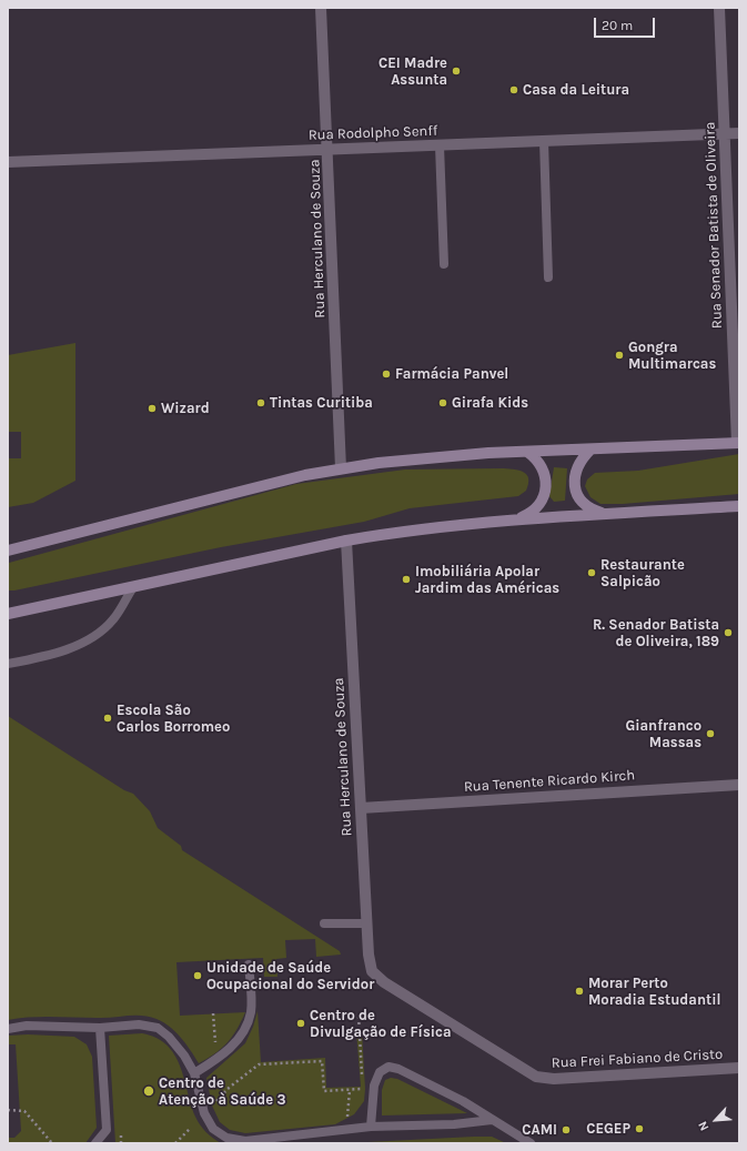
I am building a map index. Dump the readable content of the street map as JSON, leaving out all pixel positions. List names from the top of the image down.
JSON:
{
  "streets": {
    "street": [
      "Rua Rodolpho Senff",
      "Rua Senador Batista de Oliveira",
      "Rua Herculano de Souza",
      "Rua Tenente Ricardo Kirch",
      "Rua Frei Fabiano de Cristo"
    ]
  },
  "crossings": [
    ["Rua Rodolpho Senff", "Rua Senador Batista de Oliveira"],
    ["Rua Rodolpho Senff", "Rua Herculano de Souza"],
    ["Rua Herculano de Souza", "Rua Tenente Ricardo Kirch"],
    ["Rua Herculano de Souza", "Rua Frei Fabiano de Cristo"]
  ],
  "places": [
    "CEI Madre Assunta",
    "Casa da Leitura",
    "Gongra Multimarcas",
    "Farmácia Panvel",
    "Tintas Curitiba",
    "Girafa Kids",
    "Wizard",
    "Restaurante Salpicão",
    "Imobiliária Apolar Jardim das Américas",
    "R. Senador Batista de Oliveira, 189",
    "Escola São Carlos Borromeo",
    "Gianfranco Massas",
    "Unidade de Saúde Ocupacional do Servidor",
    "Morar Perto Moradia Estudantil",
    "Centro de Divulgação de Física",
    "Centro de Atenção à Saúde 3",
    "CEGEP",
    "CAMI"
  ],
  "scale_bar": "20 m",
  "north": "bottom left"
}
